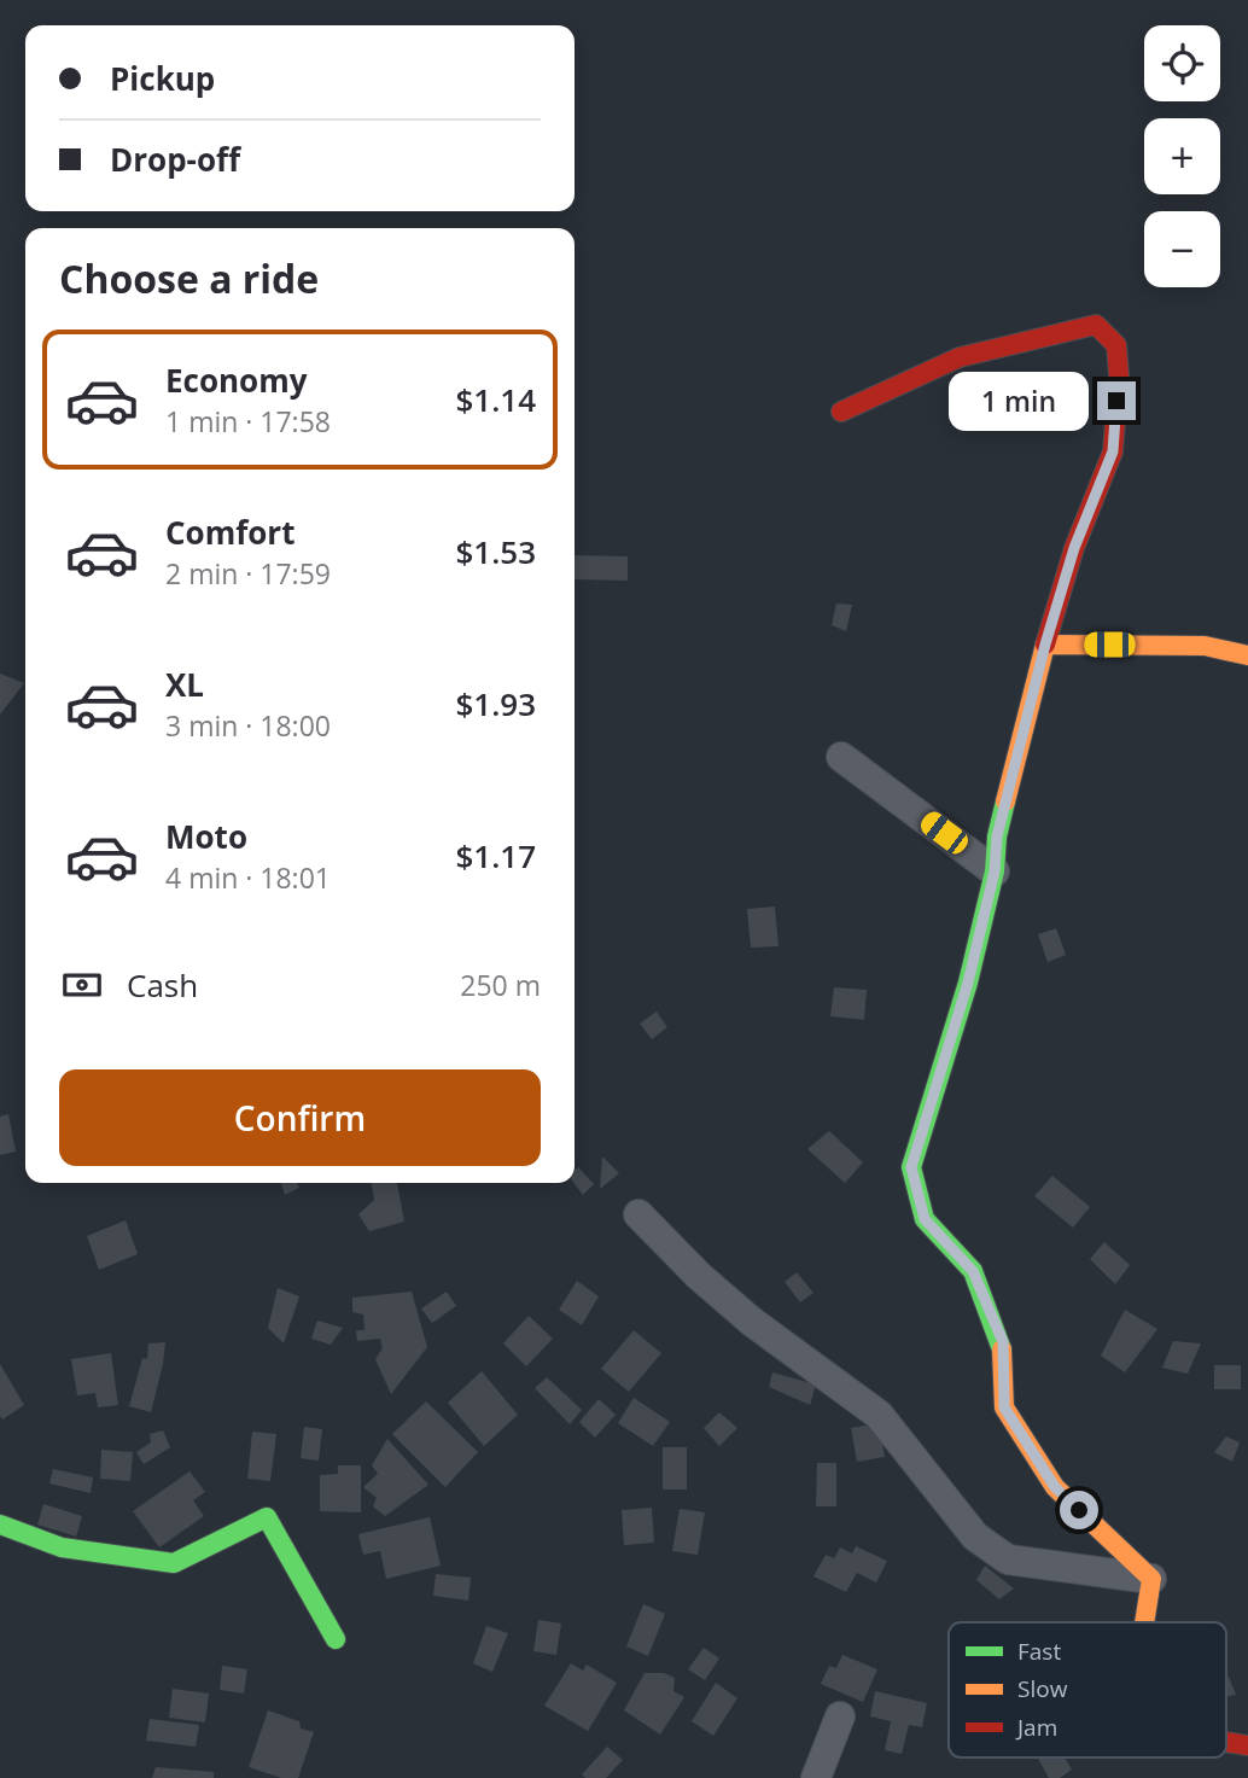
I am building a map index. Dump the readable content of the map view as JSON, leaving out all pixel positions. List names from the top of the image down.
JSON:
{
  "legend": ["Fast", "Slow", "Jam"],
  "page": {
    "map_buttons": ["+", "−"],
    "banner": ["Pickup", "Drop-off"],
    "heading": "Choose a ride",
    "list": [
      {
        "name": "Economy",
        "note": "1 min · 17:58",
        "value": "$1.14"
      },
      {
        "name": "Comfort",
        "note": "2 min · 17:59",
        "value": "$1.53"
      },
      {
        "name": "XL",
        "note": "3 min · 18:00",
        "value": "$1.93"
      },
      {
        "name": "Moto",
        "note": "4 min · 18:01",
        "value": "$1.17"
      }
    ],
    "bubble": "1 min",
    "pay": ["Cash", "250 m"],
    "buttons": "Confirm"
  }
}
